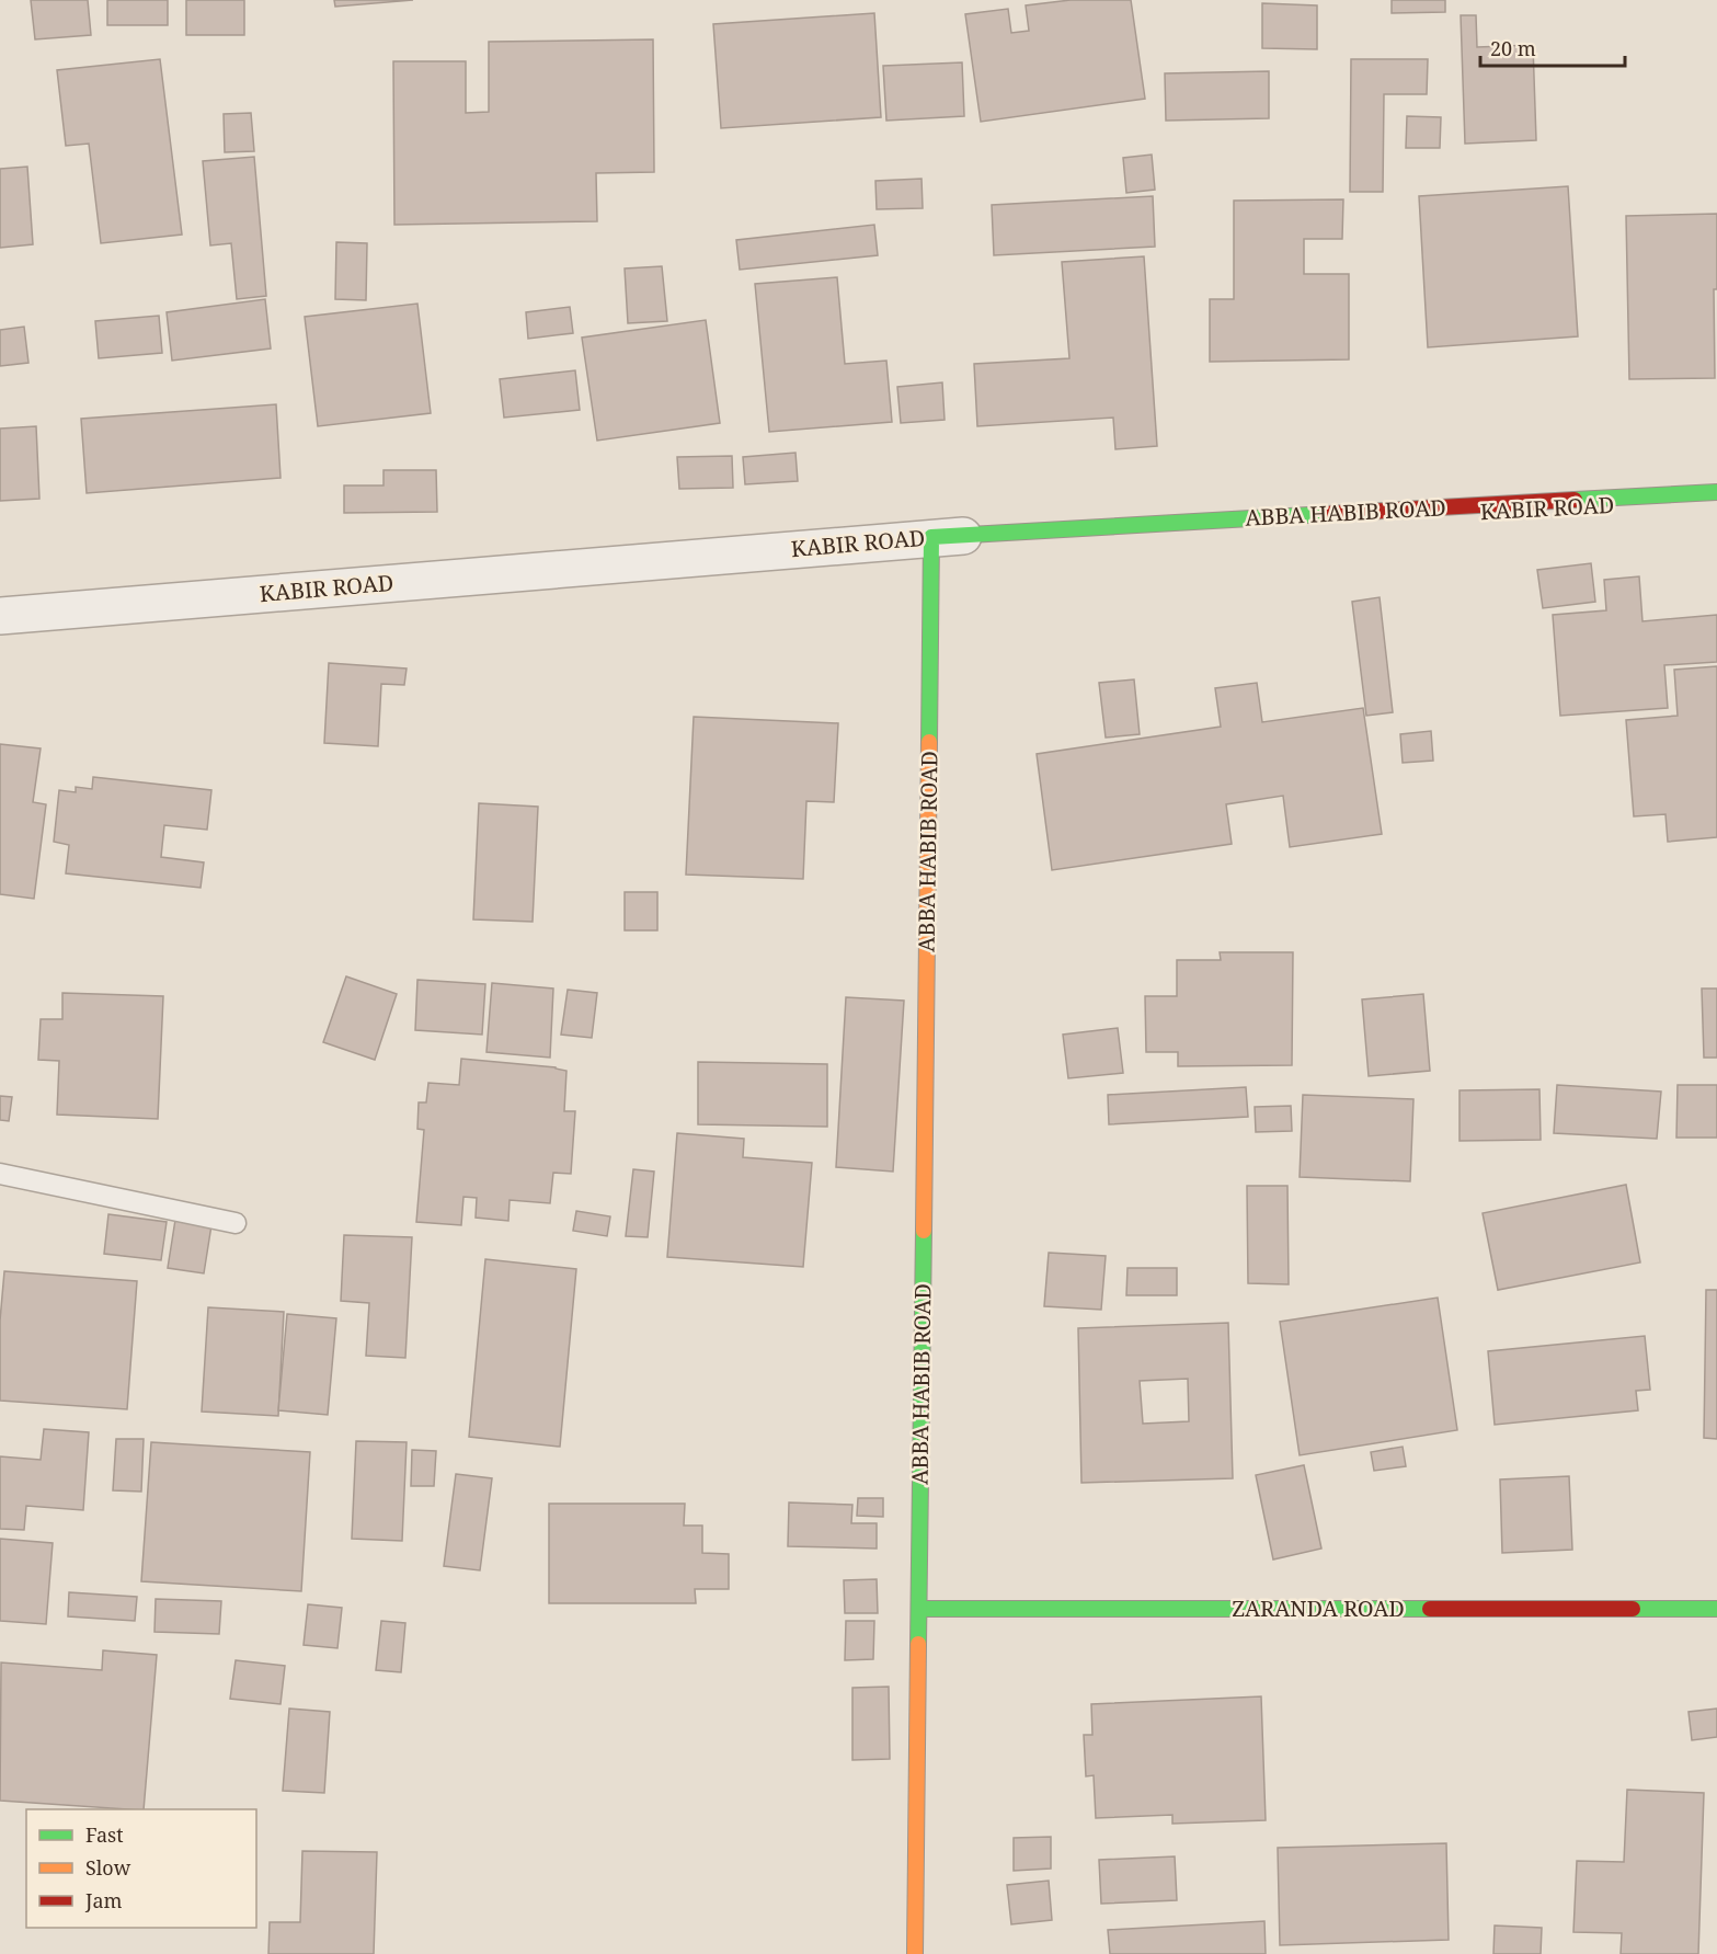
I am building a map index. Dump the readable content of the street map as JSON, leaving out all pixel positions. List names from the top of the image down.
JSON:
{
  "streets": {
    "street": ["KABIR ROAD", "ABBA HABIB ROAD", "ZARANDA ROAD"]
  },
  "crossings": [
    ["KABIR ROAD", "ABBA HABIB ROAD"],
    ["ABBA HABIB ROAD", "ZARANDA ROAD"]
  ],
  "legend": ["Fast", "Slow", "Jam"],
  "scale_bar": "20 m"
}
